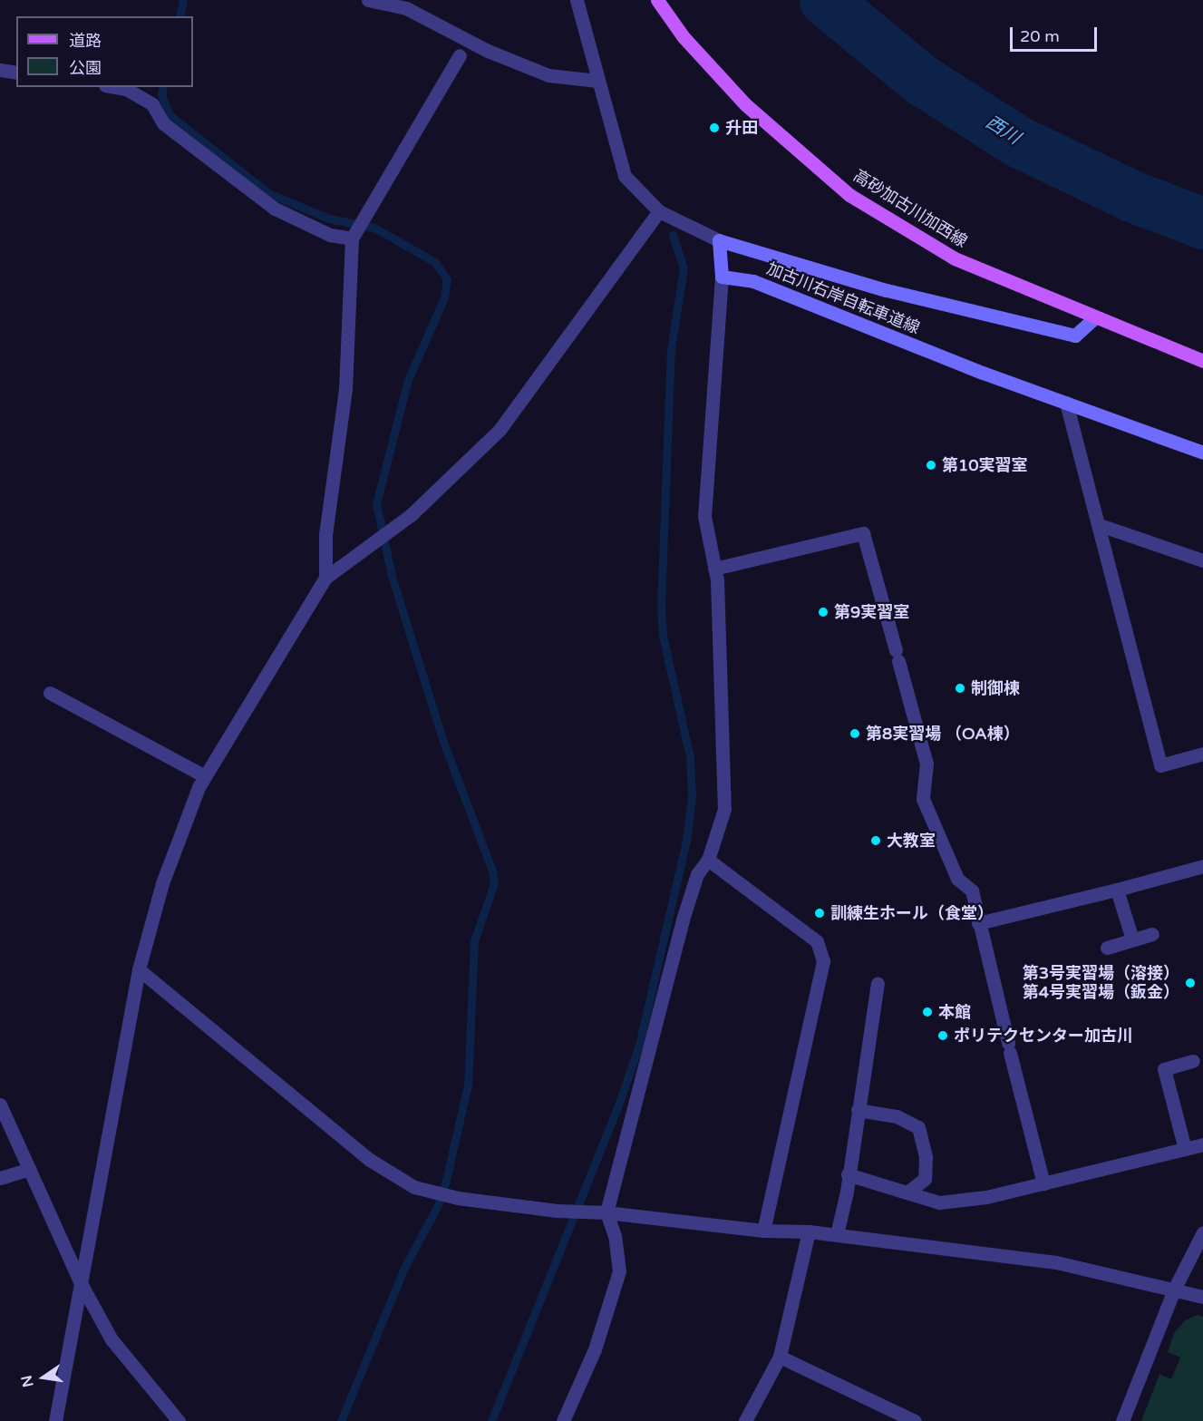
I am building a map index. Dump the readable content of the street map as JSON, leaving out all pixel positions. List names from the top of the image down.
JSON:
{
  "streets": {
    "main road": ["高砂加古川加西線", "加古川右岸自転車道線"]
  },
  "crossings": [
    ["高砂加古川加西線", "加古川右岸自転車道線"]
  ],
  "water": ["西川"],
  "places": [
    "升田",
    "第10実習室",
    "第9実習室",
    "制御棟",
    "第8実習場 （OA棟）",
    "大教室",
    "訓練生ホール（食堂）",
    "第3号実習場（溶接） 第4号実習場（鈑金）",
    "本館",
    "ポリテクセンター加古川"
  ],
  "legend": ["道路", "公園"],
  "scale_bar": "20 m",
  "north": "left"
}
